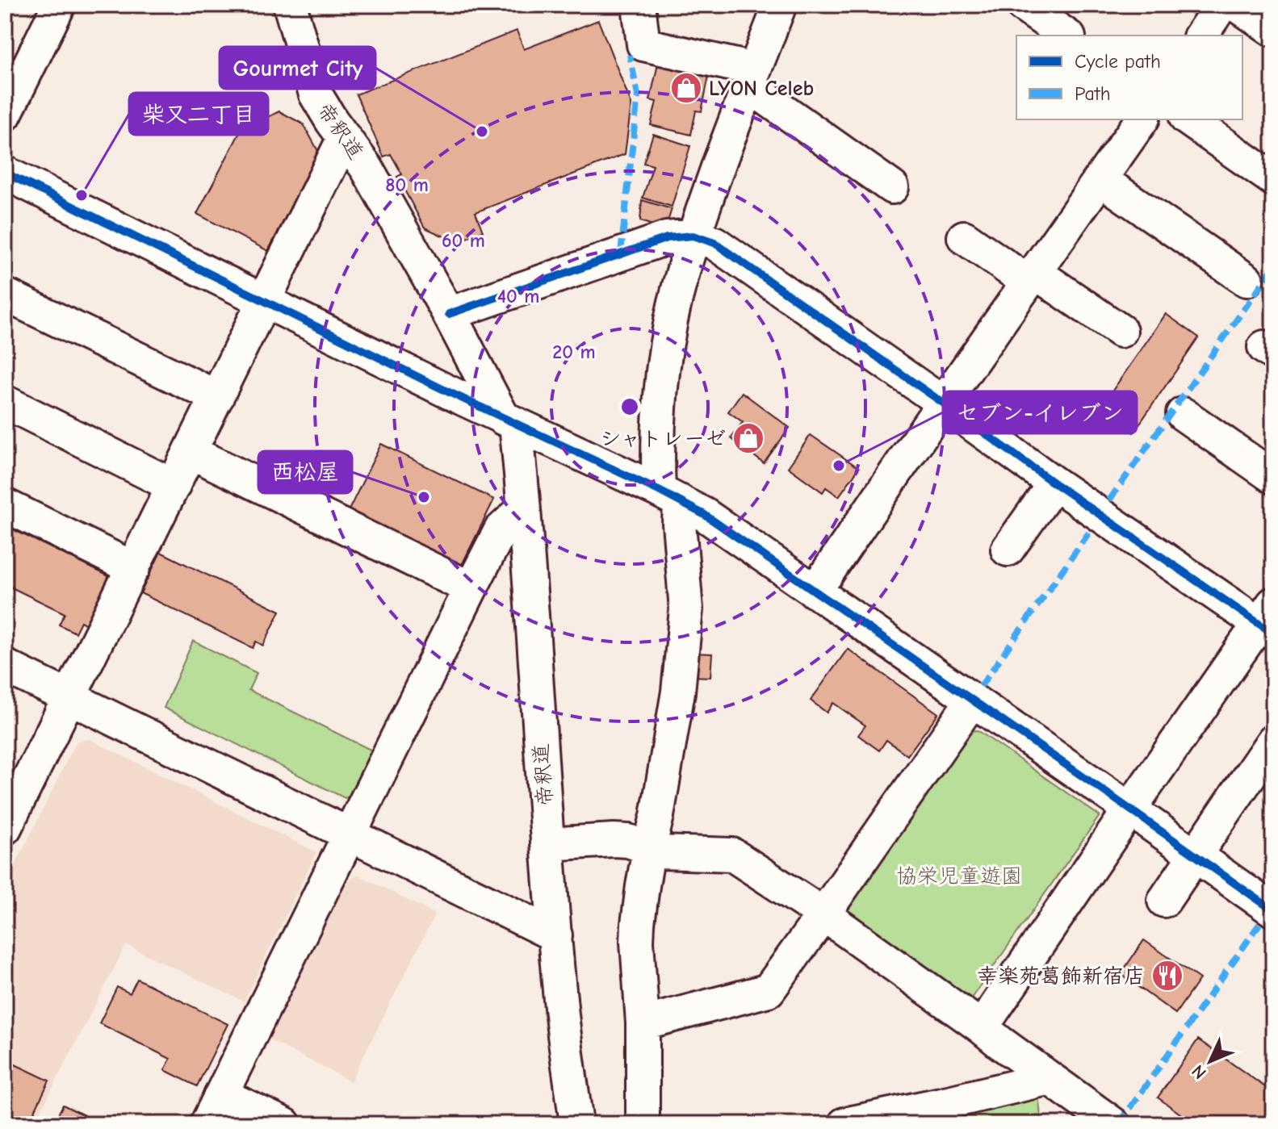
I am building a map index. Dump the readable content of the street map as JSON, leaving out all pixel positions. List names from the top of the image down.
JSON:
{
  "streets": {
    "street": ["帝釈道"]
  },
  "parks": ["協栄児童遊園"],
  "places": {
    "shop": ["LYON Celeb", "シャトレーゼ"],
    "other": [
      "Gourmet City",
      "柴又二丁目",
      "セブン-イレブン",
      "西松屋"
    ],
    "restaurant": ["幸楽苑葛飾新宿店"]
  },
  "legend": ["Cycle path", "Path"],
  "north": "bottom left",
  "rings": [
    "80 m",
    "60 m",
    "40 m",
    "20 m"
  ]
}
